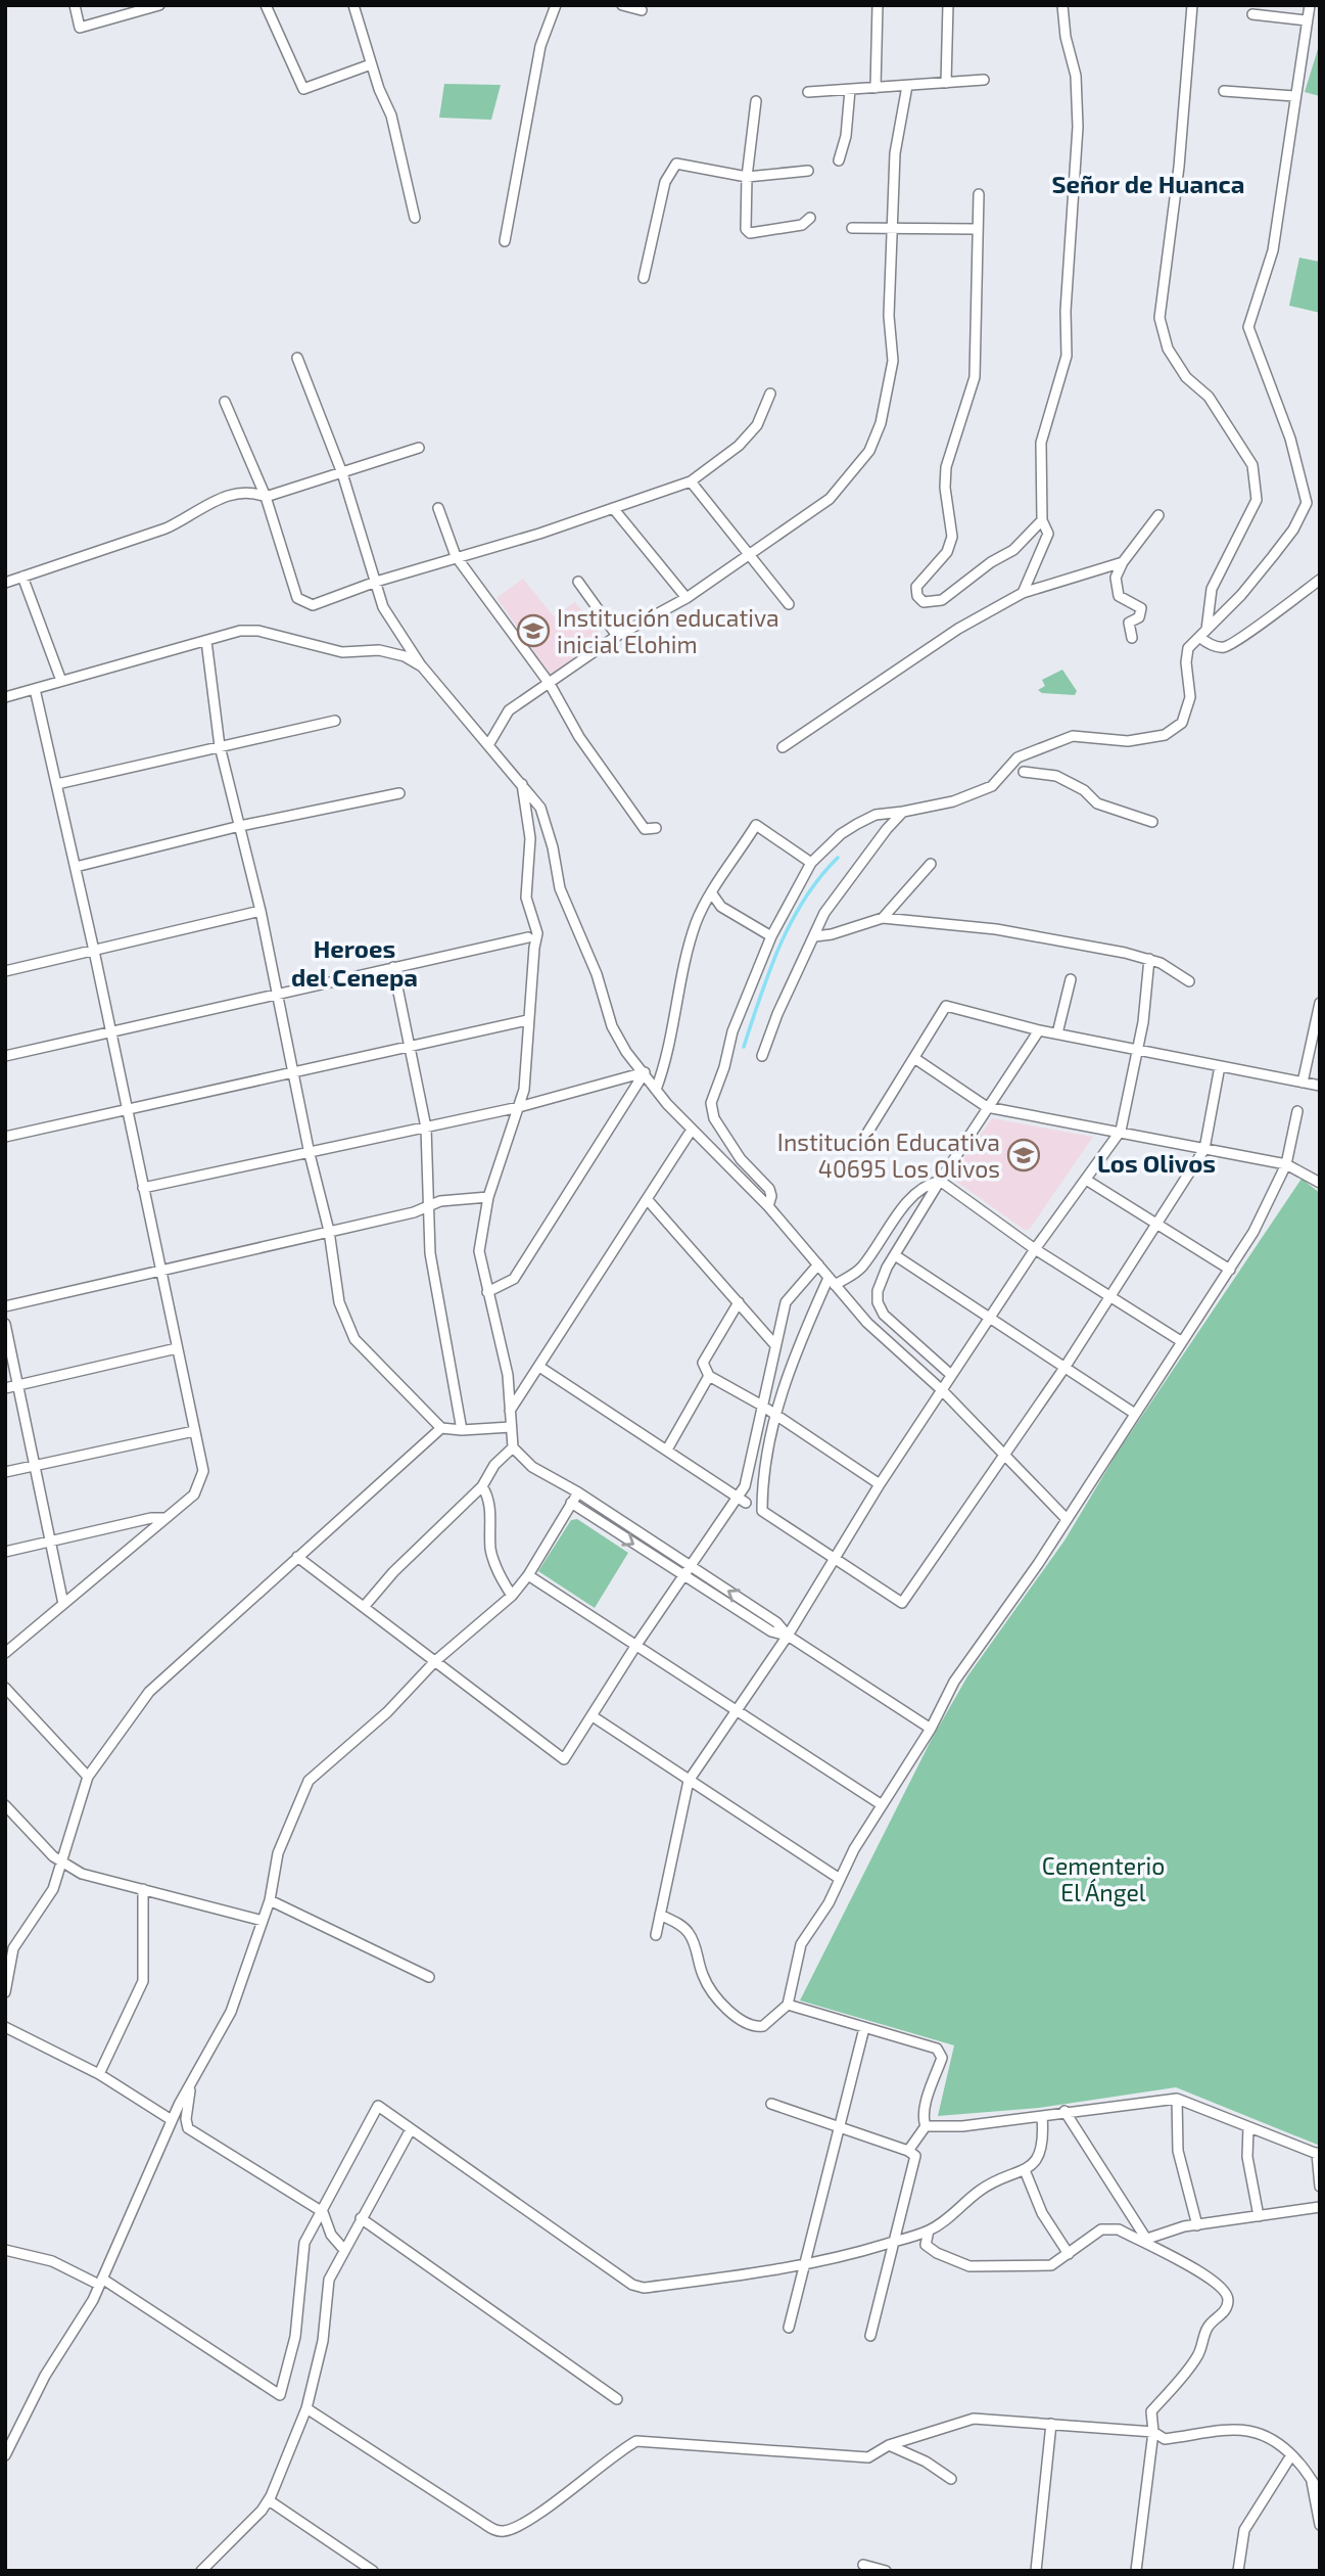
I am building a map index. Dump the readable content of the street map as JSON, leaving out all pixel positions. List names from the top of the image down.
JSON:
{
  "districts": ["Señor de Huanca", "Heroes del Cenepa", "Los Olivos"],
  "parks": ["Cementerio El Ángel"],
  "places": {
    "school or university": ["Institución educativa inicial Elohim", "Institución Educativa 40695 Los Olivos"]
  }
}
